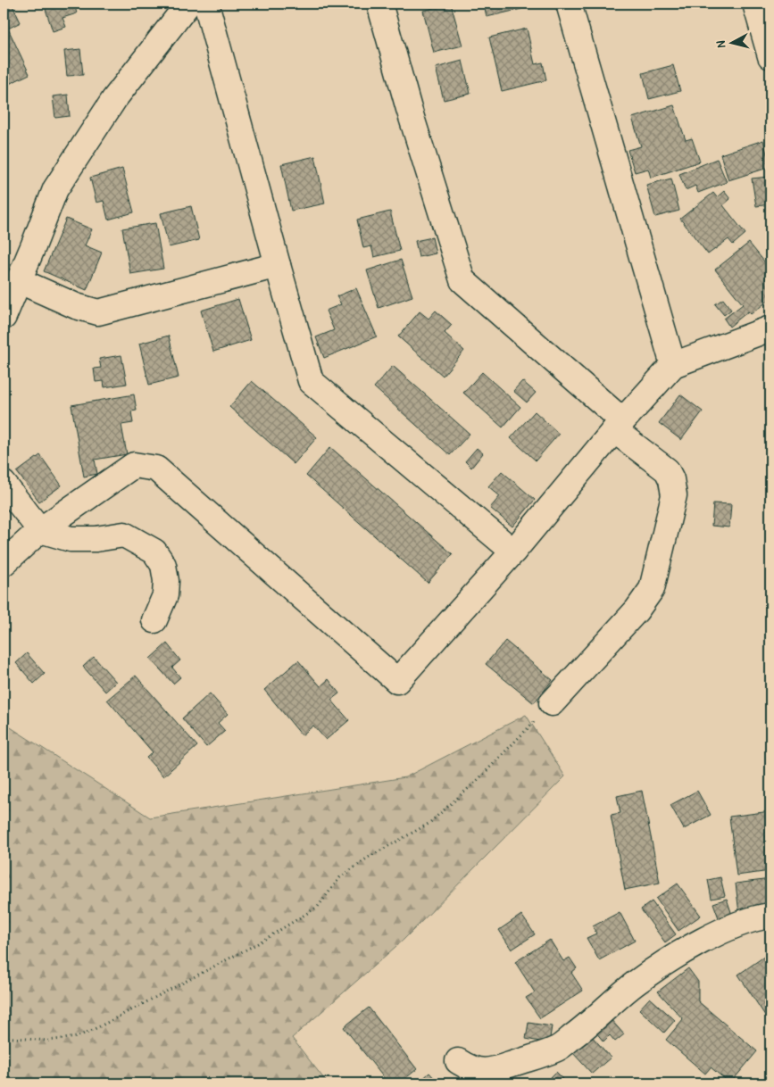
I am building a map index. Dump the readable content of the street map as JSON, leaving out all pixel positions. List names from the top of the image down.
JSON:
{
  "north": "left"
}
